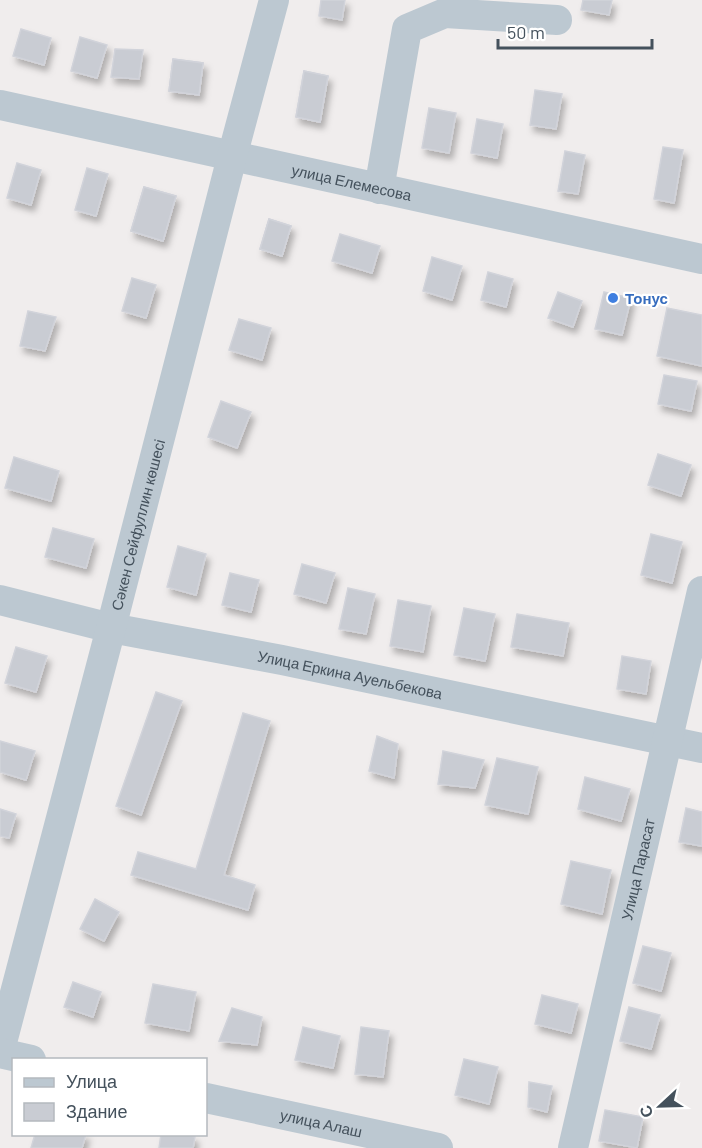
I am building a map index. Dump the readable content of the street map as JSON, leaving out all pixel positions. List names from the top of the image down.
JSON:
{
  "streets": {
    "street": [
      "улица Елемесова",
      "Сәкен Сейфуллин көшесі",
      "Улица Еркина Ауельбекова",
      "Улица Парасат",
      "улица Алаш"
    ]
  },
  "crossings": [
    ["улица Елемесова", "Сәкен Сейфуллин көшесі"],
    ["Сәкен Сейфуллин көшесі", "Улица Еркина Ауельбекова"],
    ["Улица Еркина Ауельбекова", "Улица Парасат"]
  ],
  "places": ["Тонус"],
  "legend": ["Улица", "Здание"],
  "scale_bar": "50 m",
  "north": "left"
}
